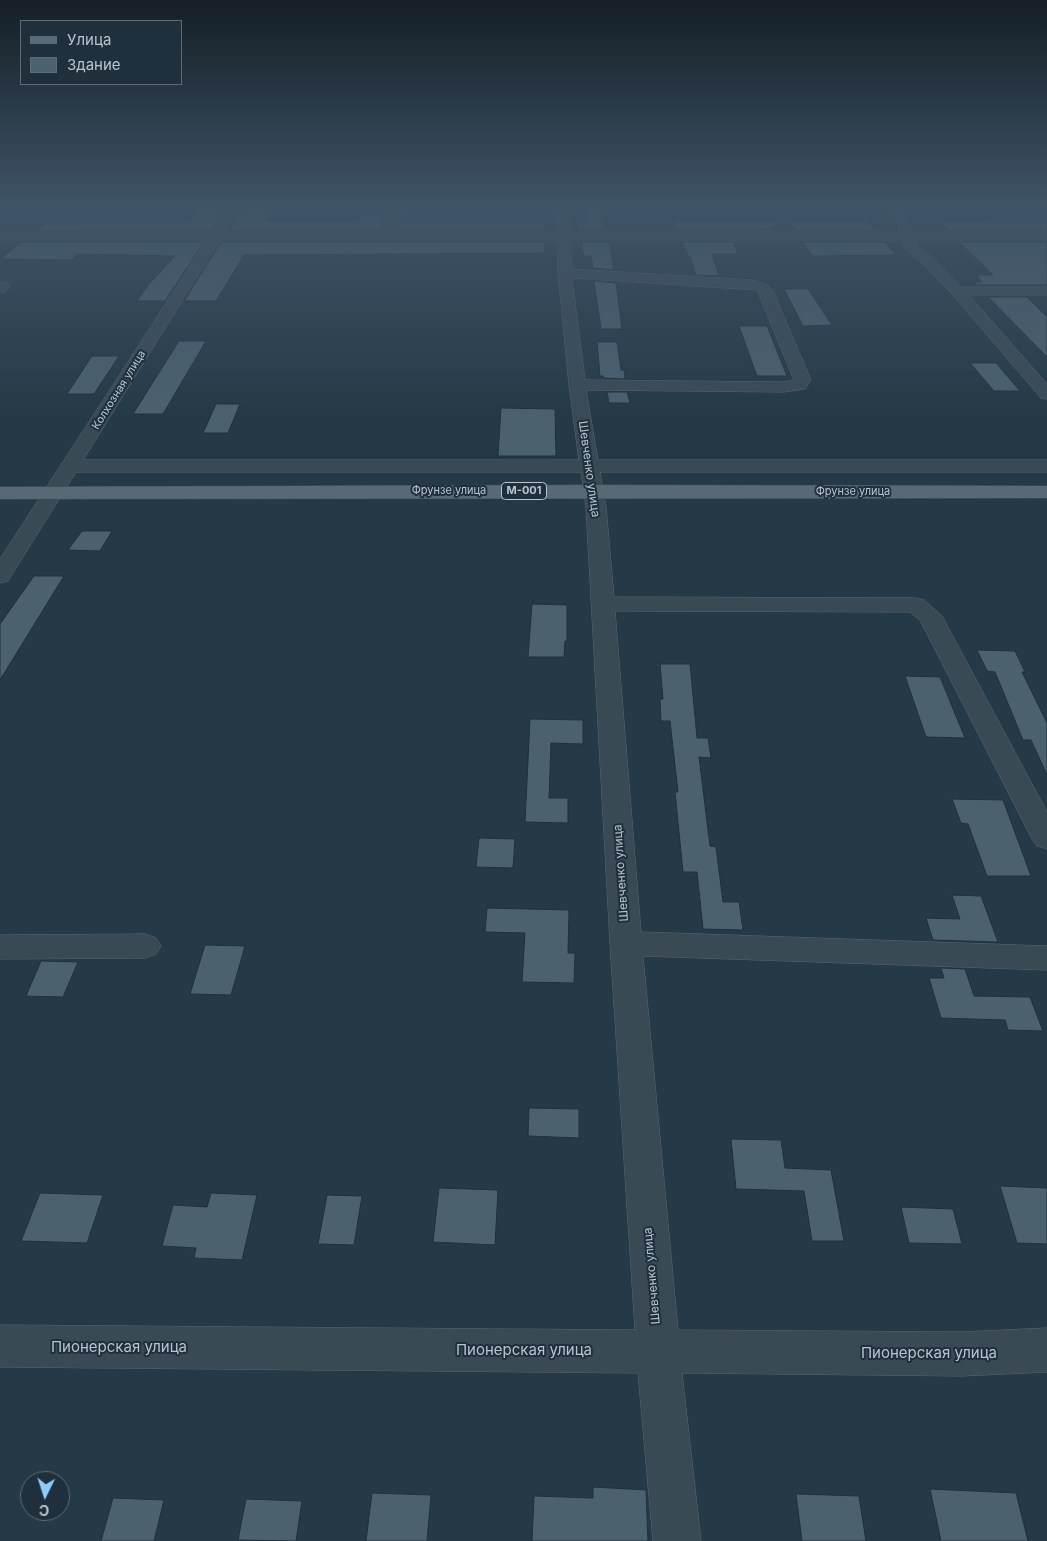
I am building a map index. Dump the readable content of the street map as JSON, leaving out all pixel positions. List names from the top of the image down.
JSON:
{
  "streets": {
    "main road": ["Фрунзе улица", "M-001"],
    "street": ["Колхозная улица", "Шевченко улица", "Пионерская улица"]
  },
  "crossings": [
    ["Колхозная улица", "Фрунзе улица"],
    ["Шевченко улица", "Фрунзе улица"],
    ["Шевченко улица", "Пионерская улица"]
  ],
  "legend": ["Улица", "Здание"],
  "north": "bottom"
}
